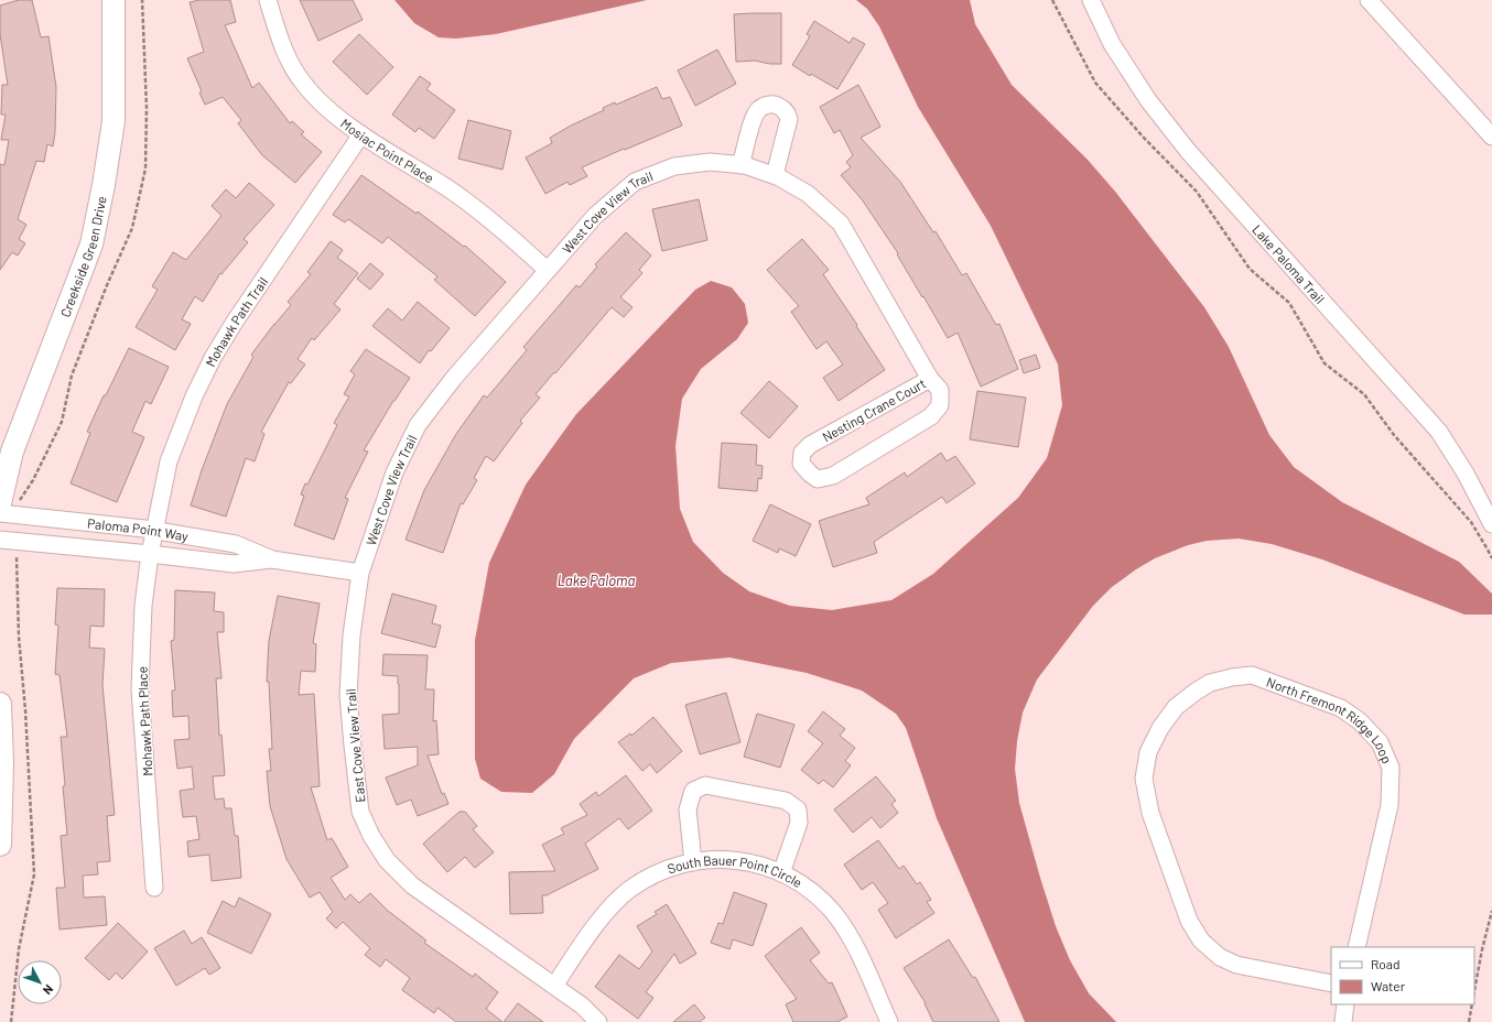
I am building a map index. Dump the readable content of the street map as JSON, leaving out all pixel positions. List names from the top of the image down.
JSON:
{
  "streets": {
    "main road": ["Creekside Green Drive"],
    "street": [
      "Mosiac Point Place",
      "West Cove View Trail",
      "Lake Paloma Trail",
      "Mohawk Path Trail",
      "Nesting Crane Court",
      "Paloma Point Way",
      "Mohawk Path Place",
      "North Fremont Ridge Loop",
      "East Cove View Trail",
      "South Bauer Point Circle"
    ]
  },
  "crossings": [
    ["Mosiac Point Place", "West Cove View Trail"],
    ["Mosiac Point Place", "Mohawk Path Trail"],
    ["West Cove View Trail", "Nesting Crane Court"],
    ["West Cove View Trail", "Paloma Point Way"],
    ["West Cove View Trail", "East Cove View Trail"],
    ["Mohawk Path Trail", "Paloma Point Way"],
    ["Mohawk Path Trail", "Mohawk Path Place"],
    ["Paloma Point Way", "Mohawk Path Place"],
    ["Paloma Point Way", "East Cove View Trail"],
    ["East Cove View Trail", "South Bauer Point Circle"]
  ],
  "water": ["Lake Paloma"],
  "legend": ["Road", "Water"],
  "north": "bottom right"
}
